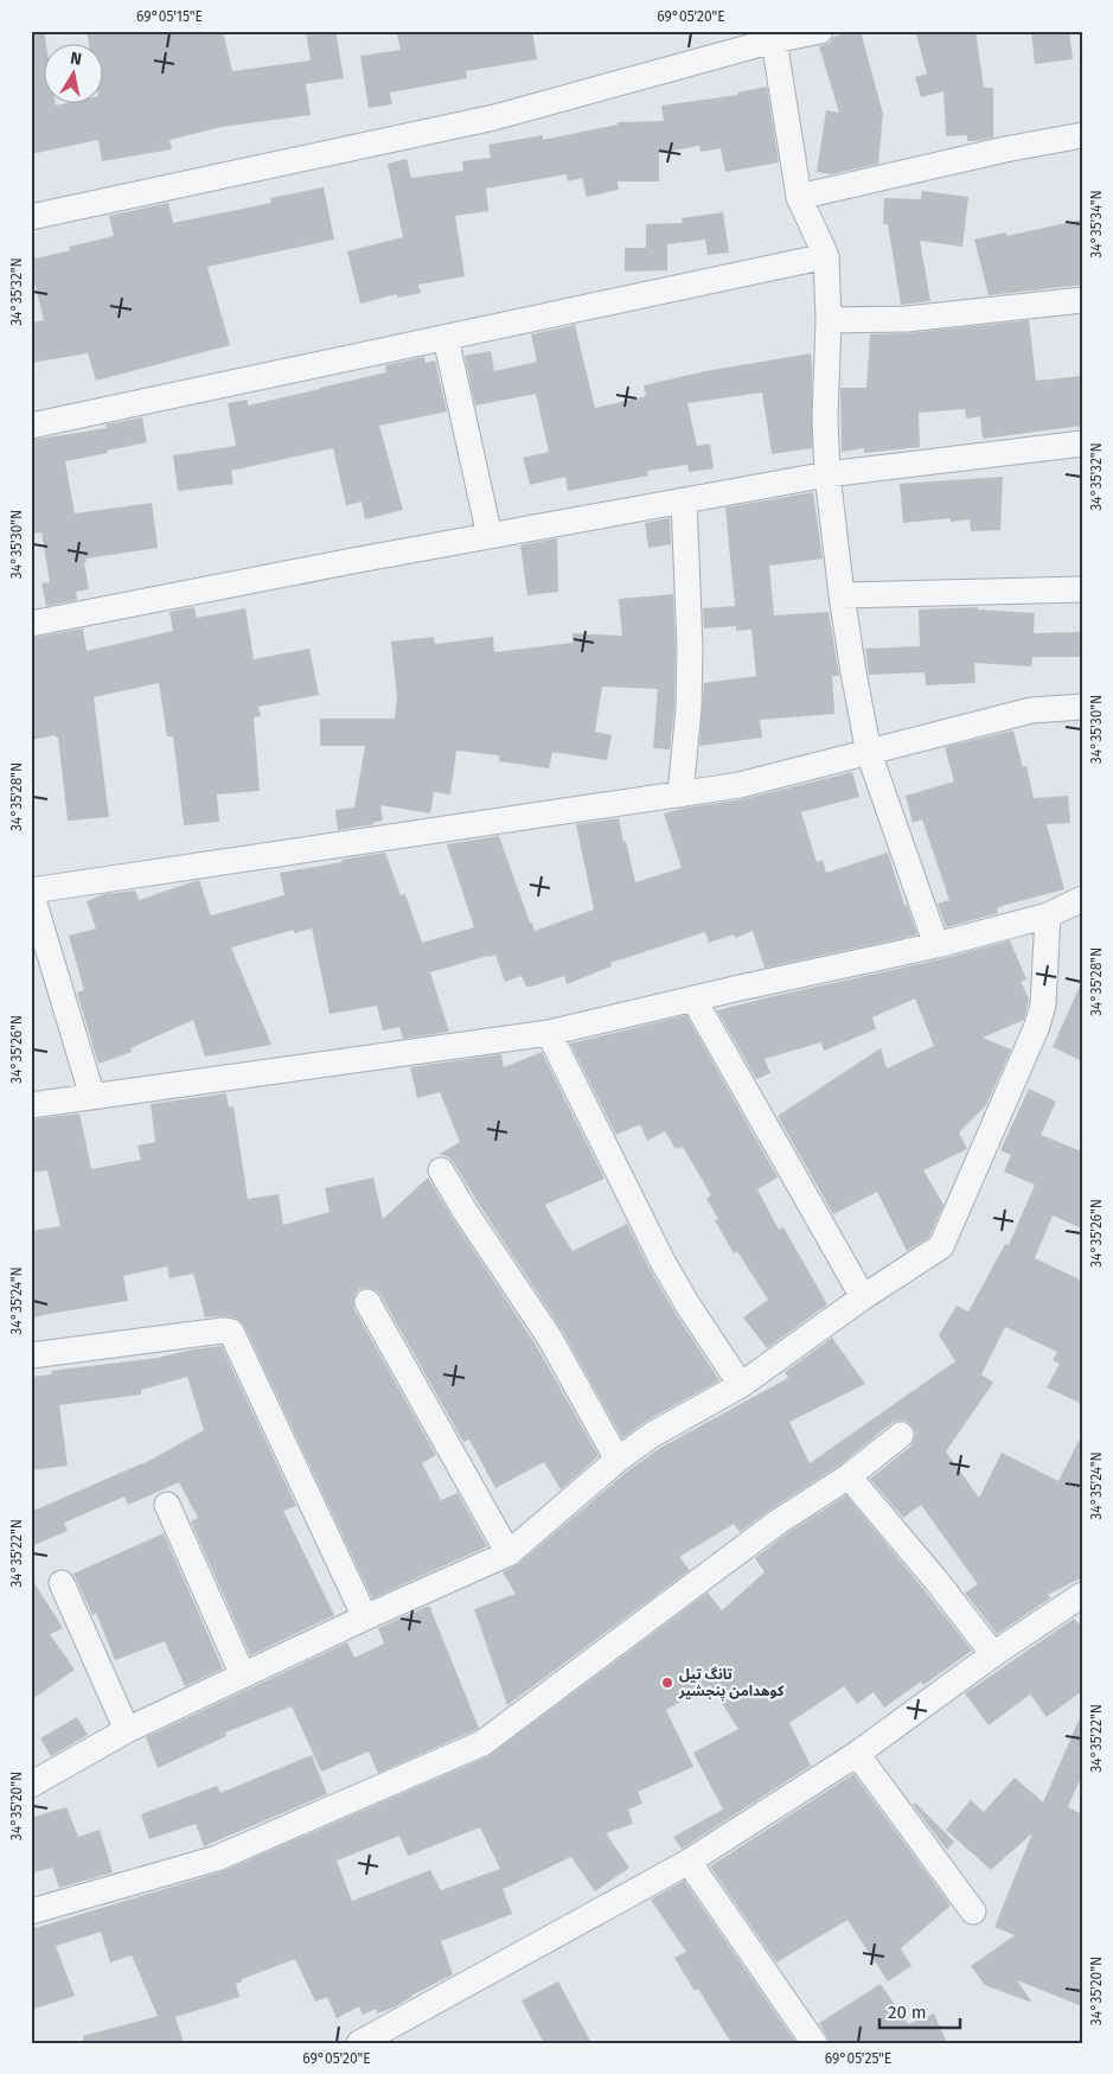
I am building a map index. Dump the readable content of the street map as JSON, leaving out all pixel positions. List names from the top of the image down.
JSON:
{
  "places": ["تانگ تیل کوهدامن پنجشیر"],
  "scale_bar": "20 m",
  "north": "top",
  "coordinates": [
    "69°05'15\"E",
    "69°05'20\"E",
    "34°35'34\"N",
    "34°35'32\"N",
    "34°35'30\"N",
    "34°35'28\"N",
    "34°35'26\"N",
    "34°35'24\"N",
    "34°35'22\"N",
    "34°35'20\"N",
    "69°05'25\"E"
  ]
}
